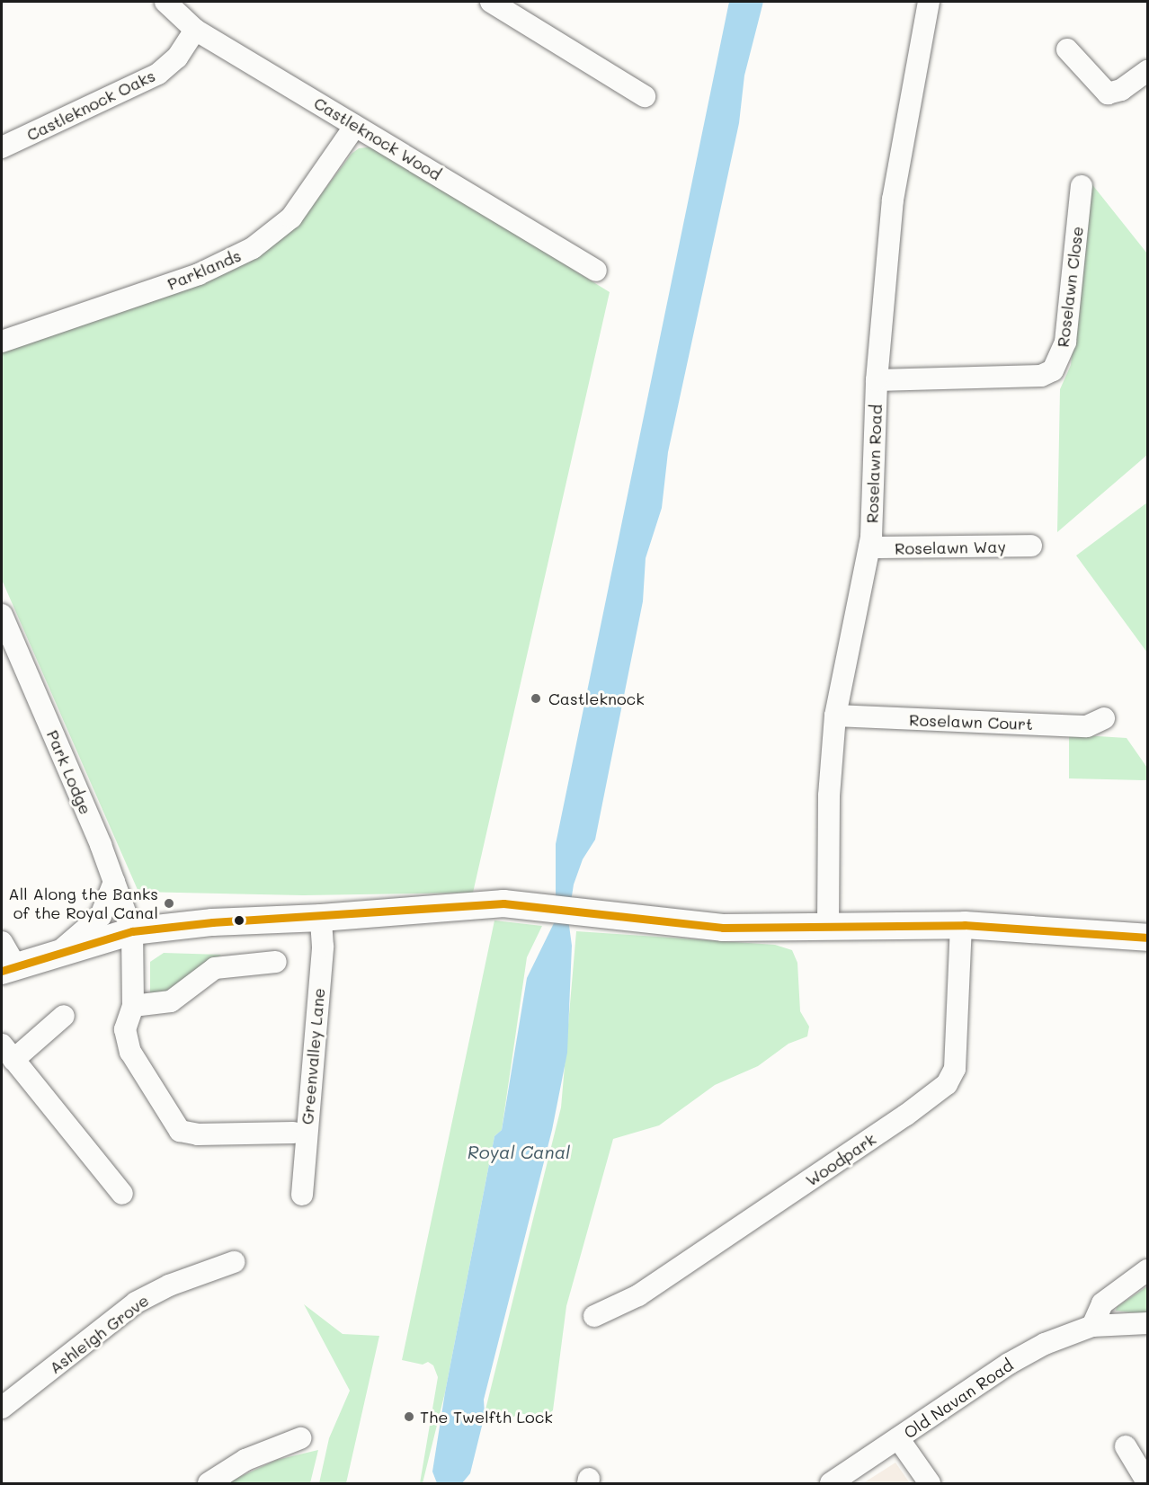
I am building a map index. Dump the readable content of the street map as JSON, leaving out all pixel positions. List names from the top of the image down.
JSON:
{
  "streets": {
    "street": [
      "Castleknock Oaks",
      "Castleknock Wood",
      "Parklands",
      "Roselawn Close",
      "Roselawn Road",
      "Roselawn Way",
      "Roselawn Court",
      "Park Lodge",
      "Greenvalley Lane",
      "Woodpark",
      "Ashleigh Grove",
      "Old Navan Road"
    ]
  },
  "crossings": [
    ["Castleknock Oaks", "Castleknock Wood"],
    ["Castleknock Wood", "Parklands"],
    ["Roselawn Close", "Roselawn Road"],
    ["Roselawn Road", "Roselawn Way"],
    ["Roselawn Road", "Roselawn Court"]
  ],
  "water": ["Royal Canal"],
  "places": ["Castleknock", "All Along the Banks of the Royal Canal", "The Twelfth Lock"]
}
